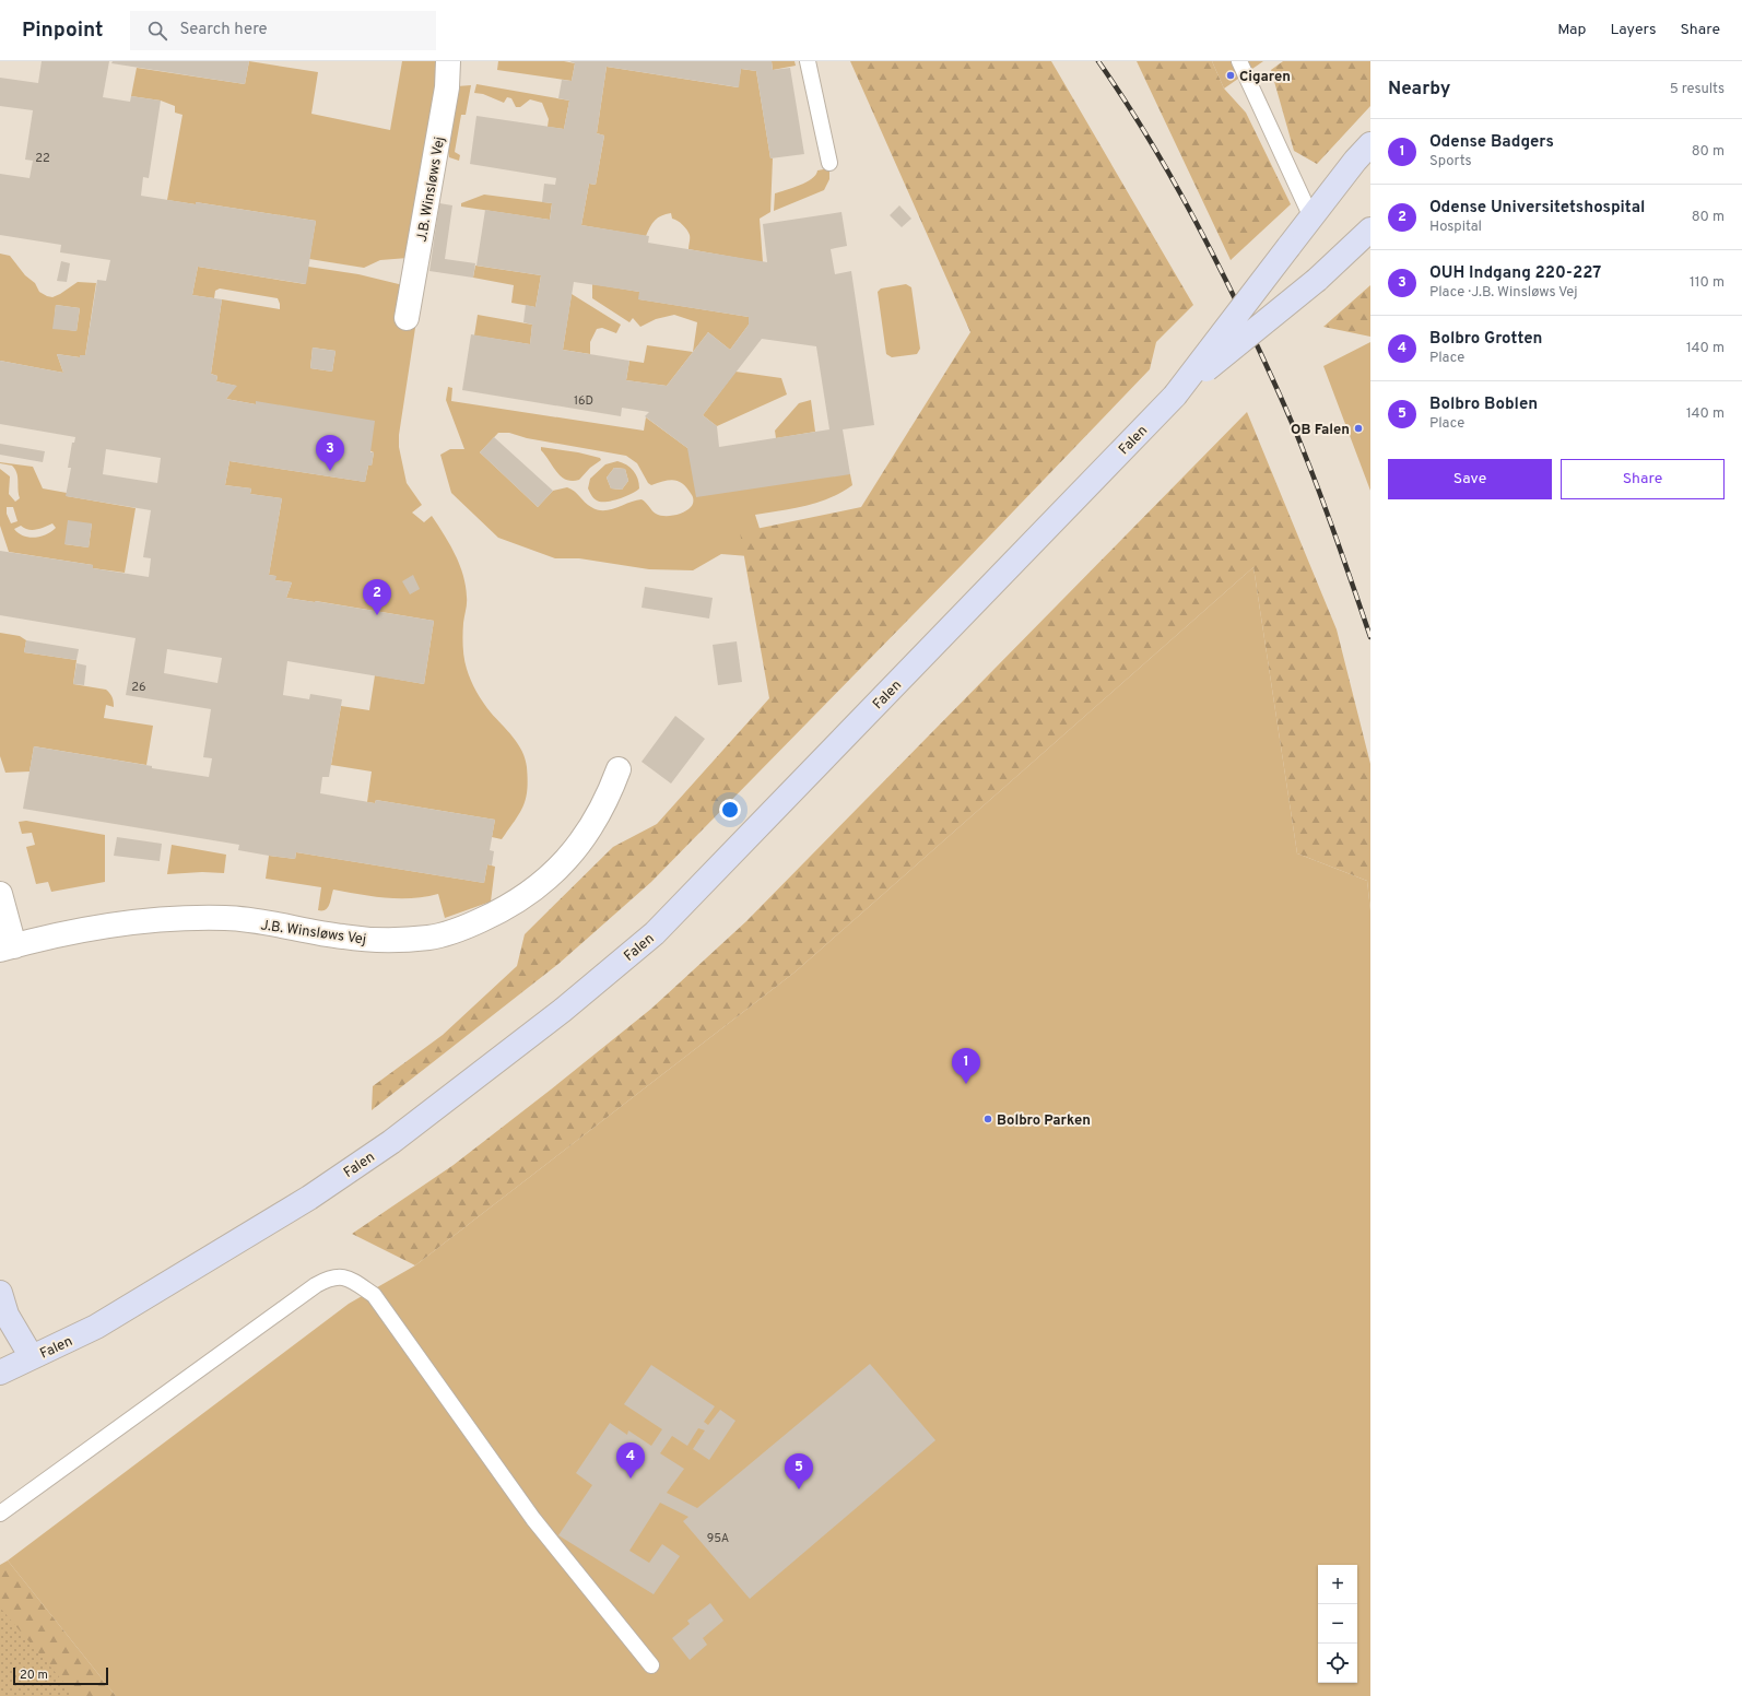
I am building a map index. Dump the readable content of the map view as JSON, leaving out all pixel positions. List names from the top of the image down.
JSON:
{
  "streets": {
    "street": ["J.B. Winsløws Vej", "Falen"]
  },
  "places": ["Cigaren", "OB Falen", "Bolbro Parken"],
  "house_numbers": [
    "22",
    "16D",
    "26",
    "95A"
  ],
  "scale_bar": "20 m",
  "page": {
    "header": "Pinpoint",
    "search": "Search here",
    "nav": ["Map", "Layers", "Share"],
    "heading": ["Nearby", "5 results"],
    "list": [
      {
        "mark": "1",
        "name": "Odense Badgers",
        "note": "Sports",
        "value": "80 m"
      },
      {
        "mark": "2",
        "name": "Odense Universitetshospital",
        "note": "Hospital",
        "value": "80 m"
      },
      {
        "mark": "3",
        "name": "OUH Indgang 220-227",
        "note": "Place · J.B. Winsløws Vej",
        "value": "110 m"
      },
      {
        "mark": "4",
        "name": "Bolbro Grotten",
        "note": "Place",
        "value": "140 m"
      },
      {
        "mark": "5",
        "name": "Bolbro Boblen",
        "note": "Place",
        "value": "140 m"
      }
    ],
    "pins": [
      "3",
      "2",
      "1",
      "4",
      "5"
    ],
    "buttons": ["Save", "Share"],
    "map_buttons": ["+", "−"],
    "scale": "20 m"
  }
}
